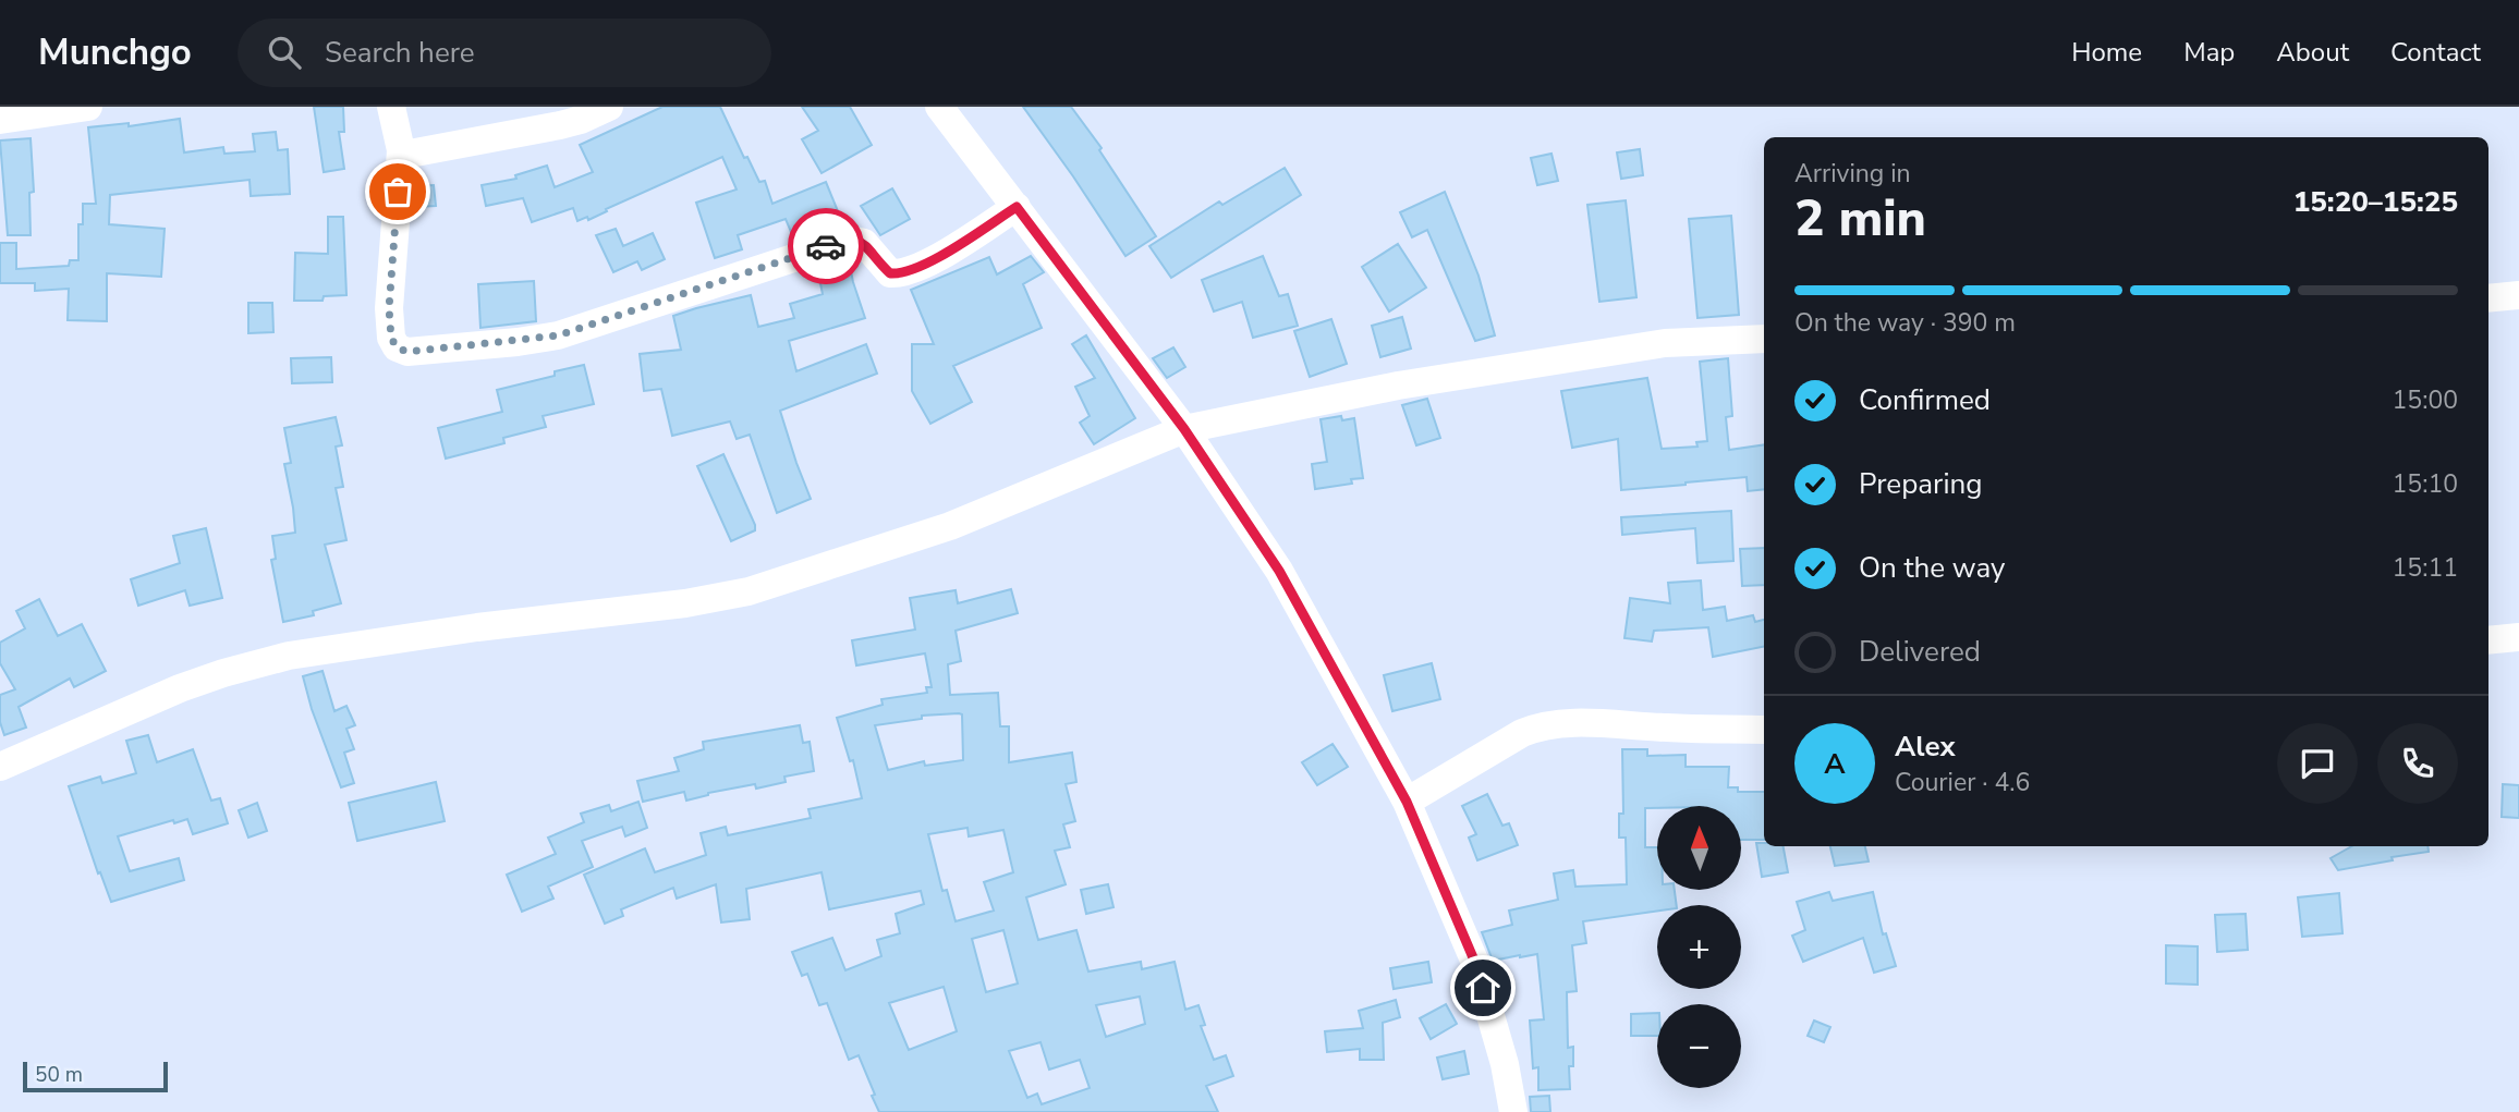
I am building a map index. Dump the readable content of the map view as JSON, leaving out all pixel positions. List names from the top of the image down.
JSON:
{
  "scale_bar": "50 m",
  "north": "top",
  "page": {
    "header": "Munchgo",
    "search": "Search here",
    "nav": [
      "Home",
      "Map",
      "About",
      "Contact"
    ],
    "heading": ["2 min", "Arriving in", "15:20–15:25"],
    "panel": ["Alex", "Courier · 4.6"],
    "bar": "On the way · 390 m",
    "list": [
      ["Confirmed", "15:00"],
      ["Preparing", "15:10"],
      ["On the way", "15:11"],
      "Delivered"
    ],
    "round": "A",
    "map_buttons": ["+", "−"],
    "scale": "50 m"
  }
}
